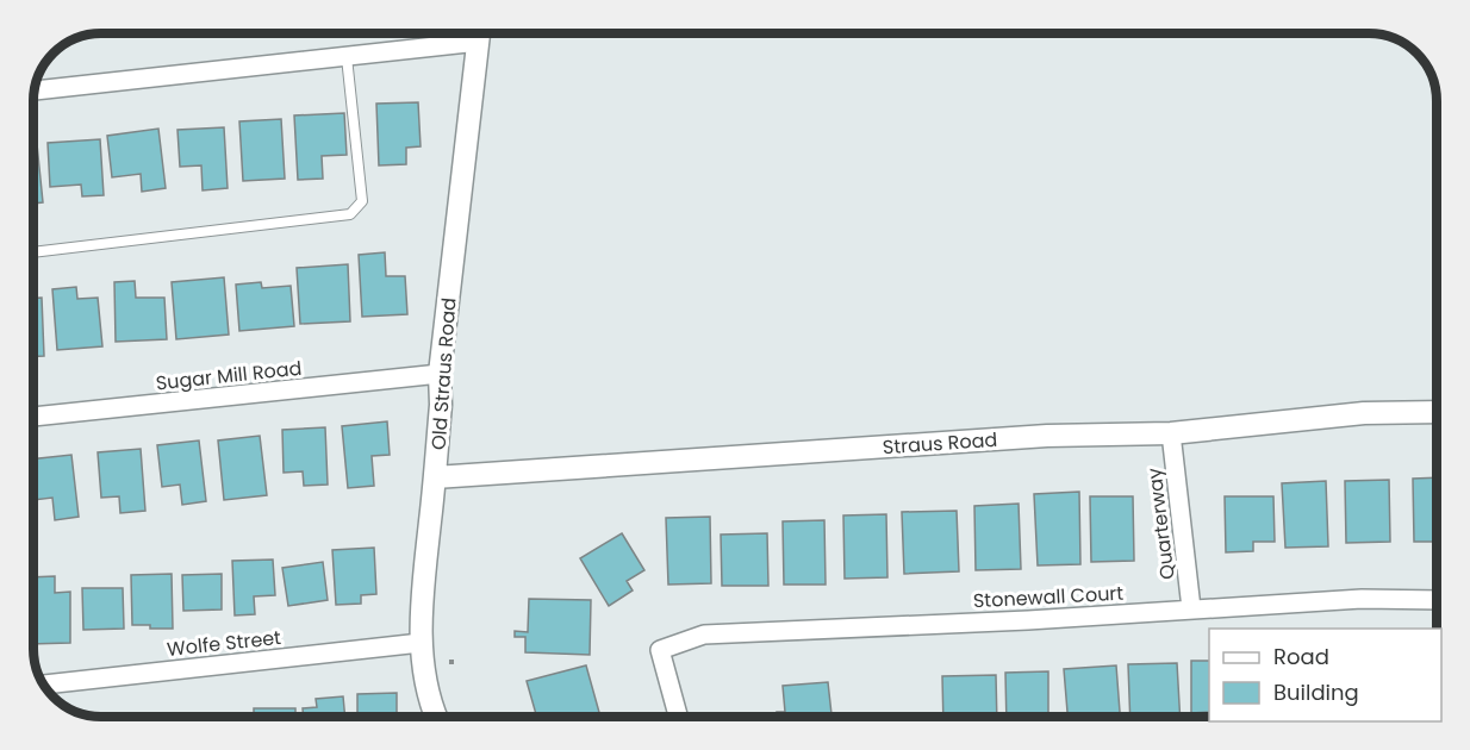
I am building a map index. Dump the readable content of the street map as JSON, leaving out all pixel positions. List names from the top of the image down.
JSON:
{
  "streets": {
    "street": [
      "Old Straus Road",
      "Sugar Mill Road",
      "Straus Road",
      "Quarterway",
      "Stonewall Court",
      "Wolfe Street"
    ]
  },
  "crossings": [
    ["Old Straus Road", "Sugar Mill Road"],
    ["Old Straus Road", "Straus Road"],
    ["Old Straus Road", "Wolfe Street"],
    ["Straus Road", "Quarterway"],
    ["Quarterway", "Stonewall Court"]
  ],
  "legend": ["Road", "Building"]
}
